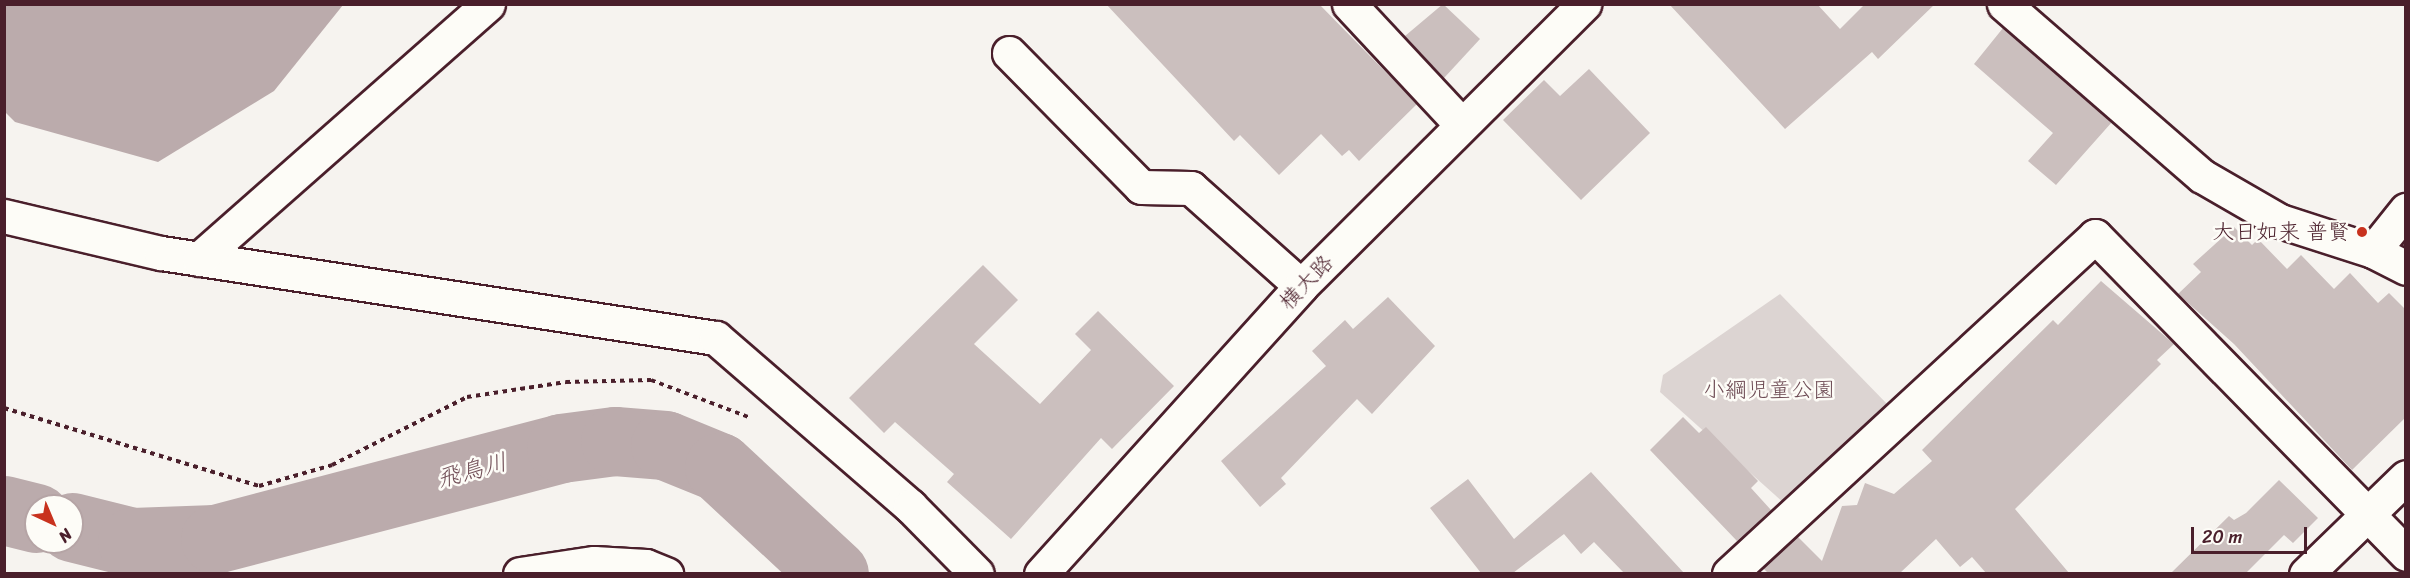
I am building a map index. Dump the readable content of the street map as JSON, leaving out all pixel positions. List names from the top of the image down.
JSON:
{
  "streets": {
    "street": ["横大路"]
  },
  "water": ["飛鳥川"],
  "parks": ["小綱児童公園"],
  "places": ["大日如来 普賢"],
  "scale_bar": "20 m",
  "north": "bottom right"
}
